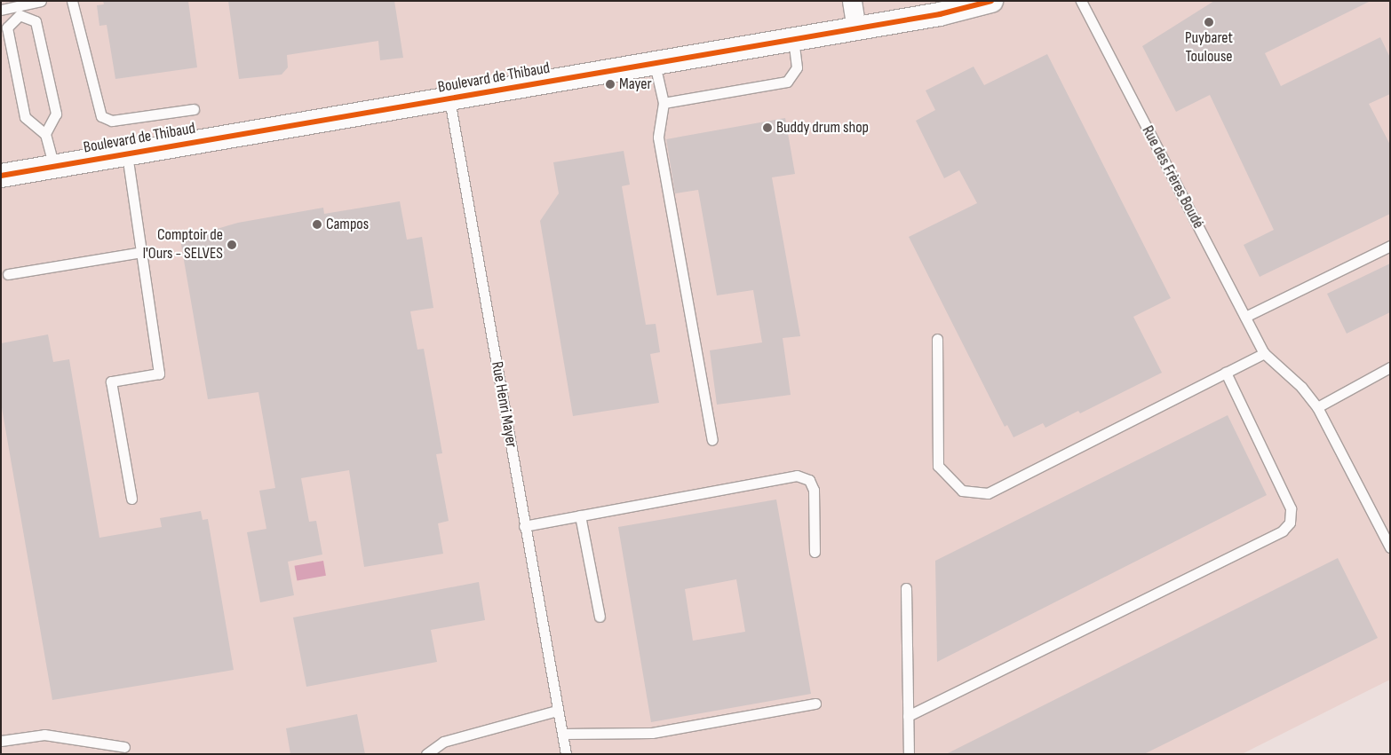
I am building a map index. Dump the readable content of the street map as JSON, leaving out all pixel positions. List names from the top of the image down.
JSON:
{
  "streets": {
    "street": ["Boulevard de Thibaud"],
    "lane": ["Rue des Frères Boudé", "Rue Henri Mayer"]
  },
  "crossings": [
    ["Boulevard de Thibaud", "Rue Henri Mayer"]
  ],
  "places": [
    "Puybaret Toulouse",
    "Mayer",
    "Buddy drum shop",
    "Campos",
    "Comptoir de l'Ours - SELVES"
  ]
}
